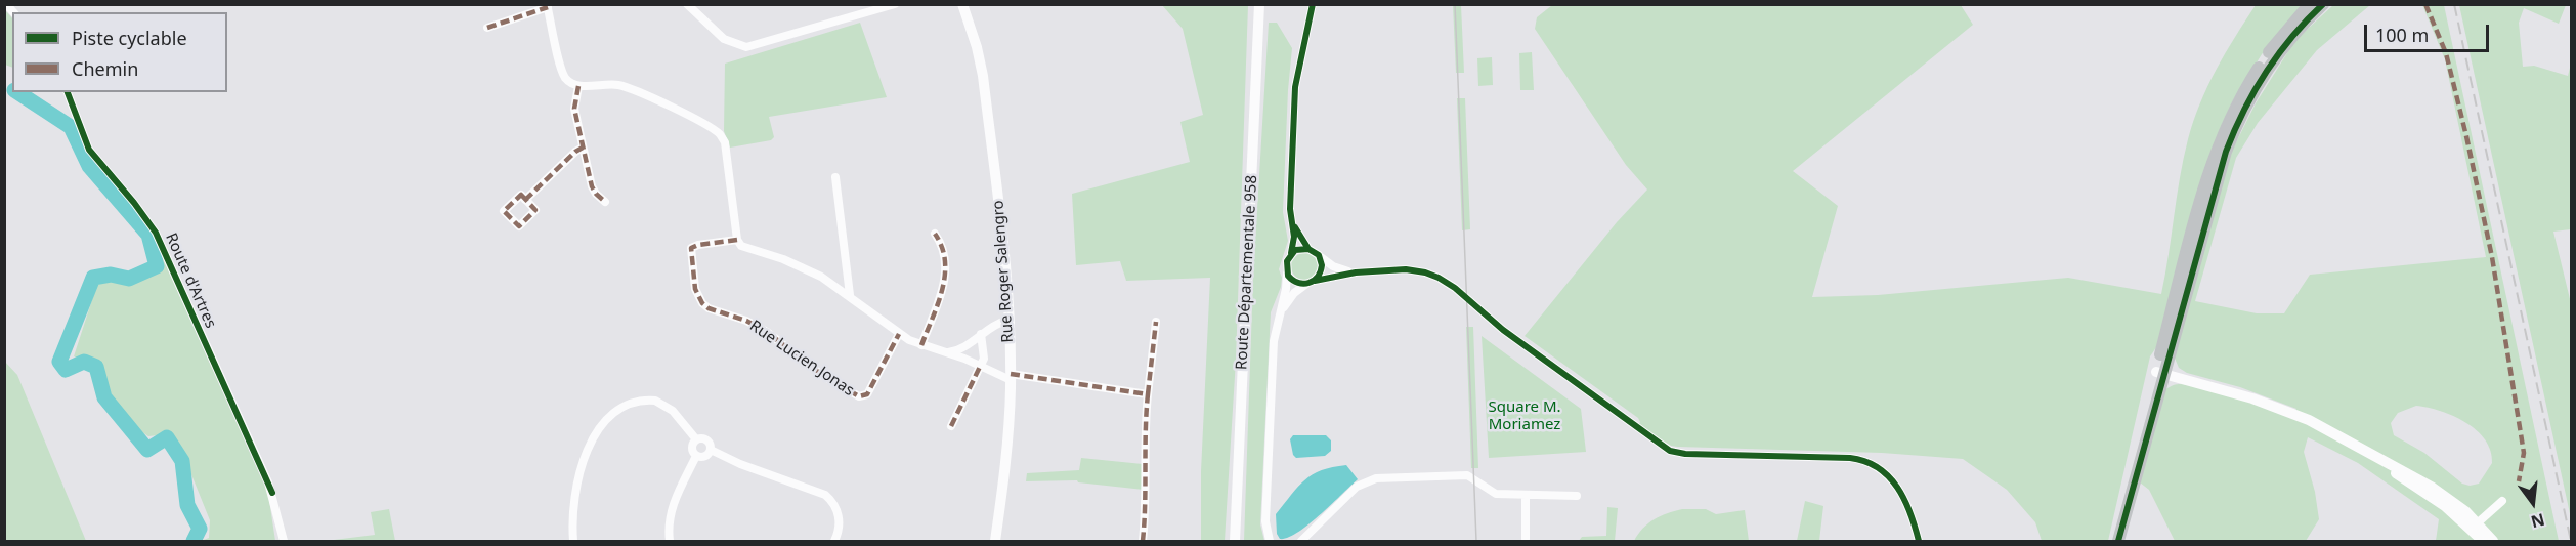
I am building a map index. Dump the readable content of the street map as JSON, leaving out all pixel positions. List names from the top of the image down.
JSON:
{
  "streets": {
    "street": [
      "Rue Roger Salengro",
      "Route Départementale 958",
      "Route d'Artres",
      "Rue Lucien Jonas"
    ]
  },
  "parks": ["Square M. Moriamez"],
  "legend": ["Piste cyclable", "Chemin"],
  "scale_bar": "100 m",
  "north": "bottom"
}
